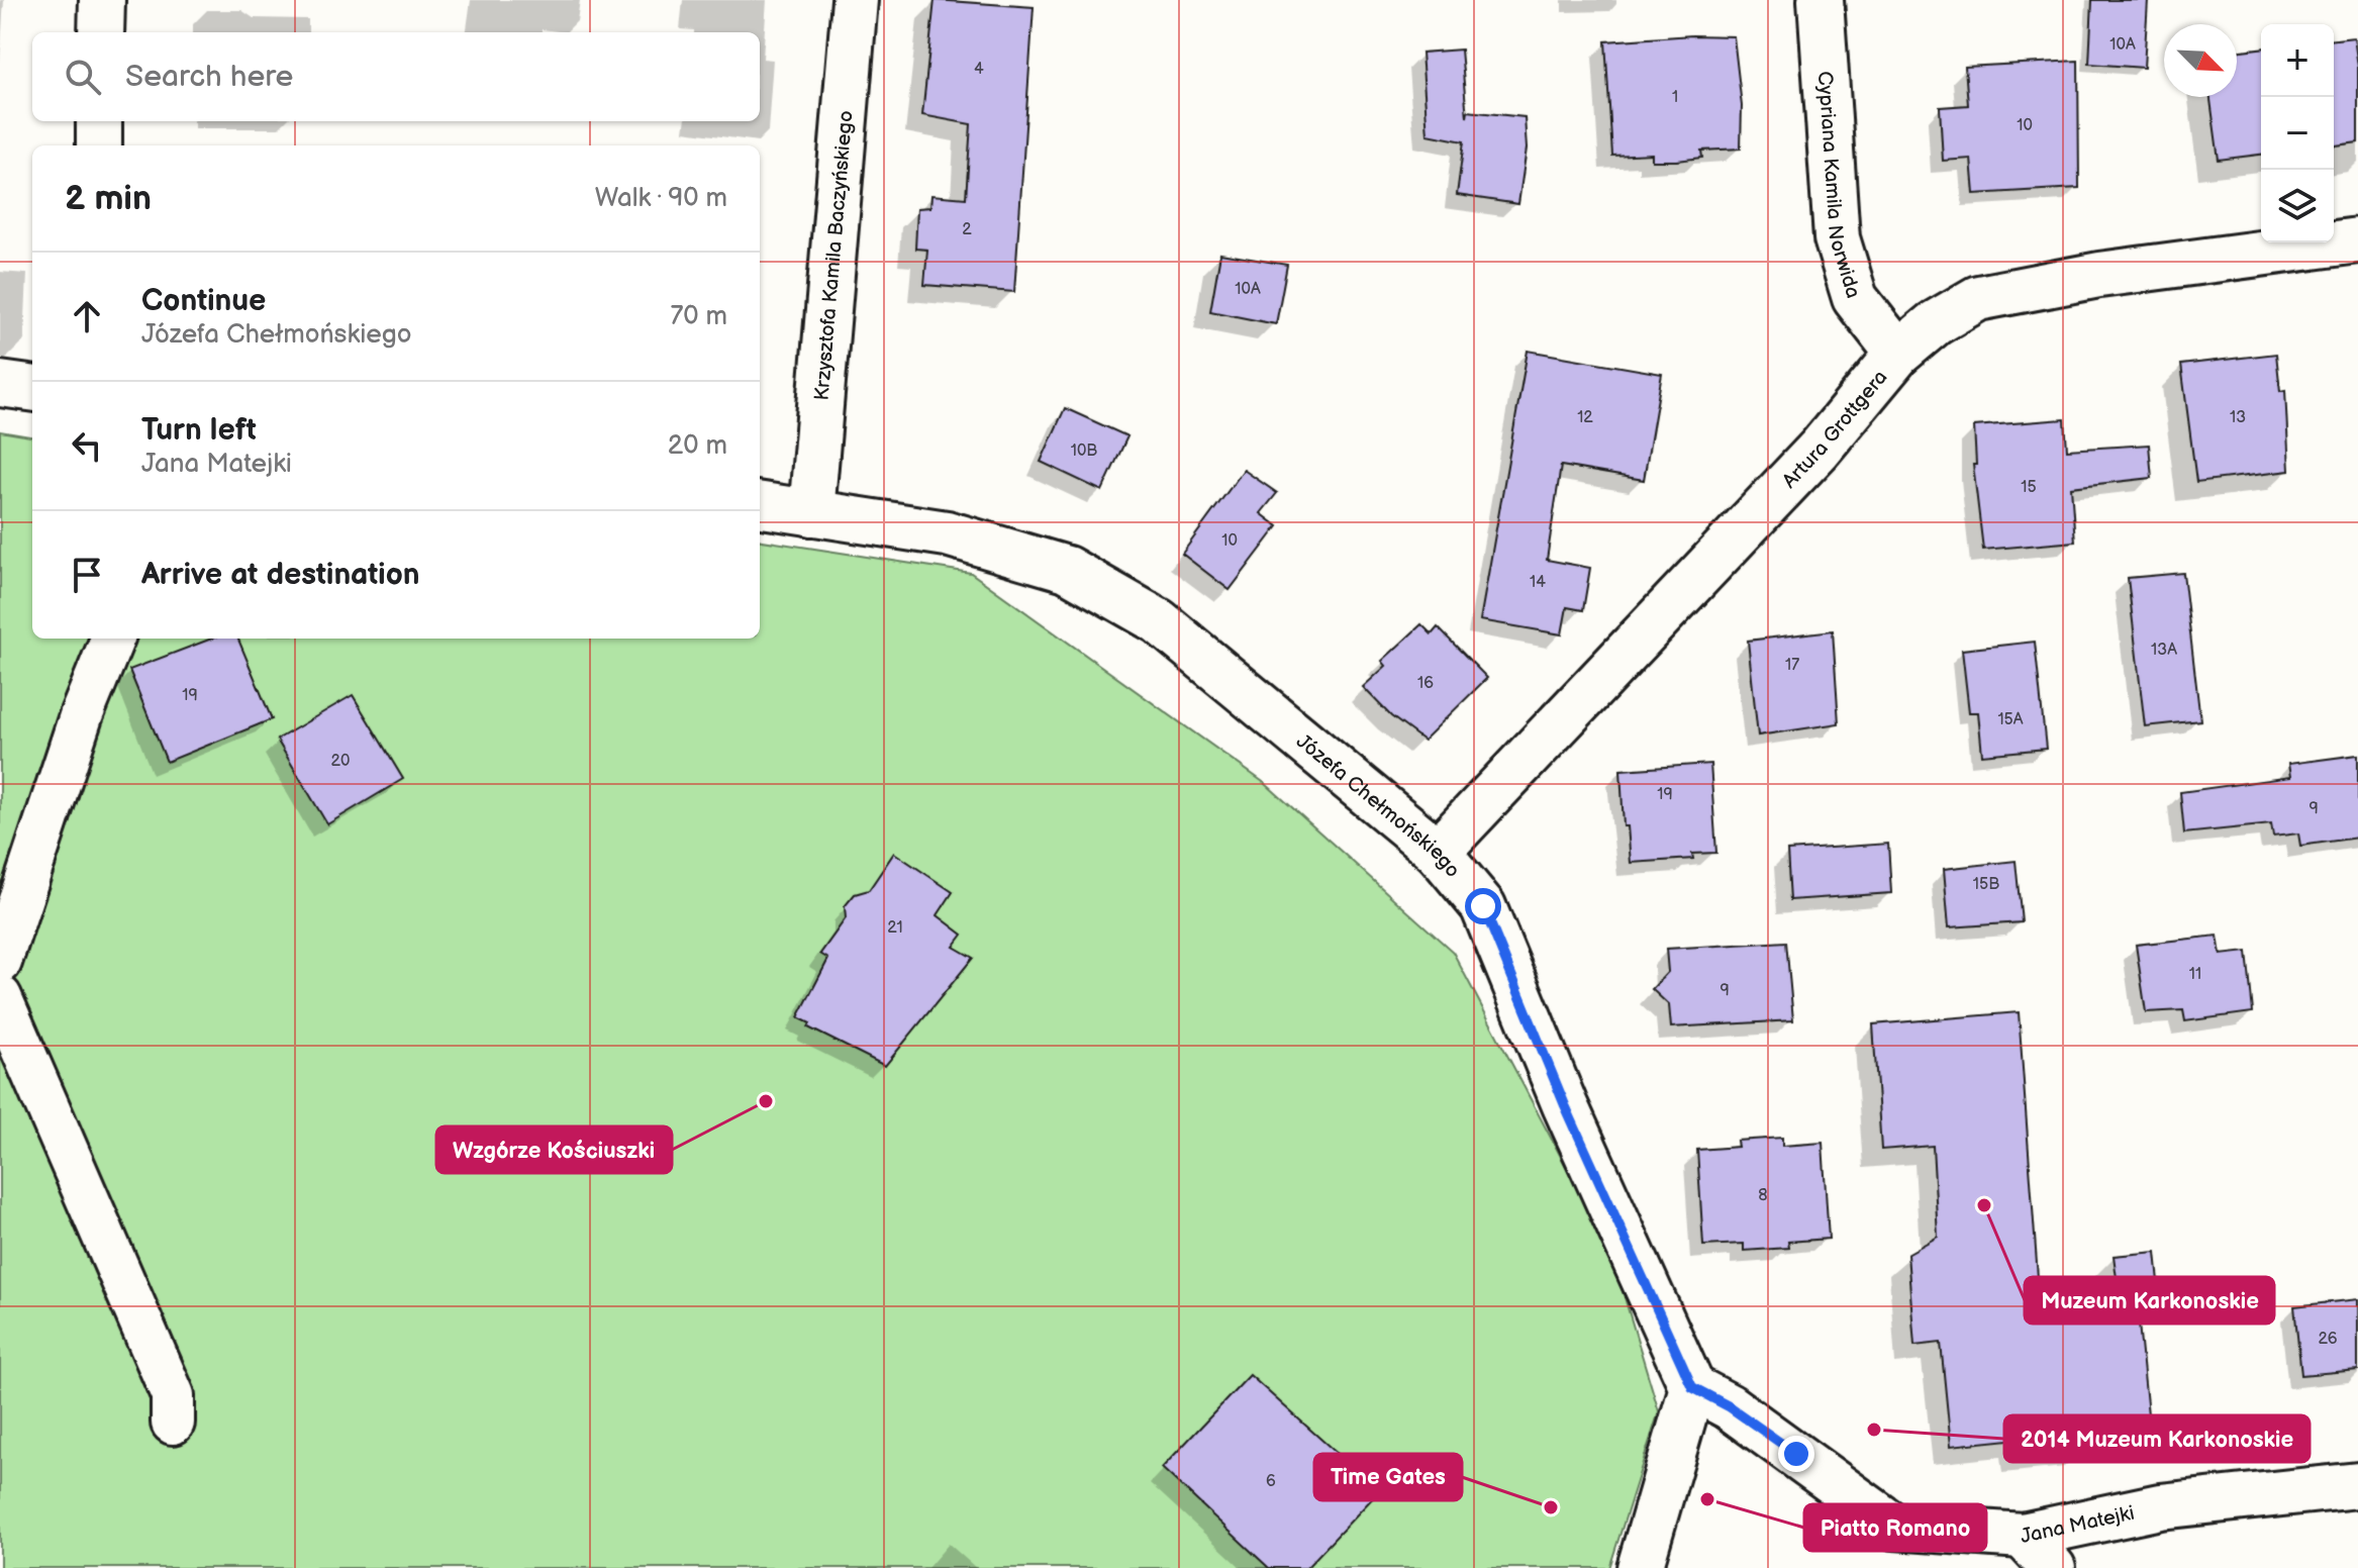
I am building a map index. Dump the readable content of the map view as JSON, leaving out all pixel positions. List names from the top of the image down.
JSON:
{
  "streets": {
    "street": [
      "Cypriana Kamila Norwida",
      "Krzysztofa Kamila Baczyńskiego",
      "Artura Grottgera",
      "Józefa Chełmońskiego",
      "Jana Matejki"
    ]
  },
  "crossings": [
    ["Cypriana Kamila Norwida", "Artura Grottgera"],
    ["Krzysztofa Kamila Baczyńskiego", "Józefa Chełmońskiego"],
    ["Artura Grottgera", "Józefa Chełmońskiego"],
    ["Józefa Chełmońskiego", "Jana Matejki"]
  ],
  "places": [
    "Wzgórze Kościuszki",
    "Muzeum Karkonoskie",
    "2014 Muzeum Karkonoskie",
    "Piatto Romano",
    "Time Gates"
  ],
  "house_numbers": [
    "10A",
    "4",
    "1",
    "10",
    "2",
    "10A",
    "12",
    "13",
    "10B",
    "15",
    "10",
    "14",
    "13A",
    "17",
    "16",
    "19",
    "15A",
    "20",
    "19",
    "9",
    "15B",
    "21",
    "11",
    "9",
    "8",
    "26",
    "6"
  ],
  "north": "bottom right",
  "page": {
    "map_buttons": ["+", "−"],
    "search": "Search here",
    "heading": ["2 min", "Walk · 90 m"],
    "list": [
      ["Continue", "Józefa Chełmońskiego", "70 m"],
      ["Turn left", "Jana Matejki", "20 m"],
      "Arrive at destination"
    ]
  }
}
